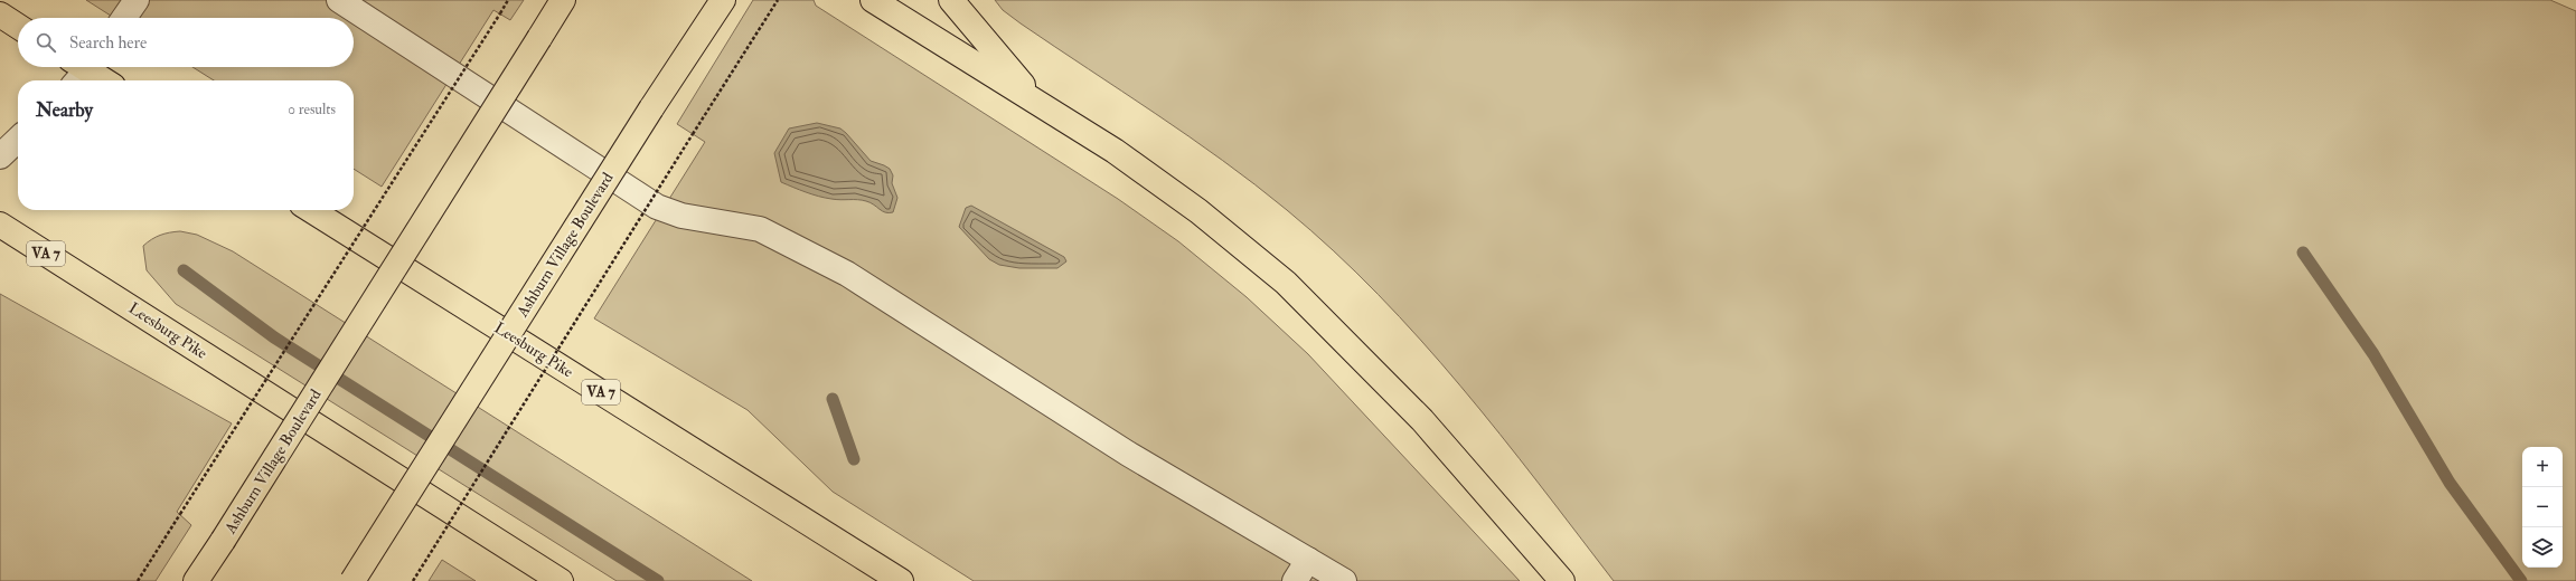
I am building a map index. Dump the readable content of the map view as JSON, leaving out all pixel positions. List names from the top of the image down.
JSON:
{
  "streets": {
    "main road": ["Ashburn Village Boulevard", "VA 7", "Leesburg Pike"]
  },
  "page": {
    "search": "Search here",
    "heading": ["Nearby", "0 results"],
    "map_buttons": ["+", "−"]
  }
}
